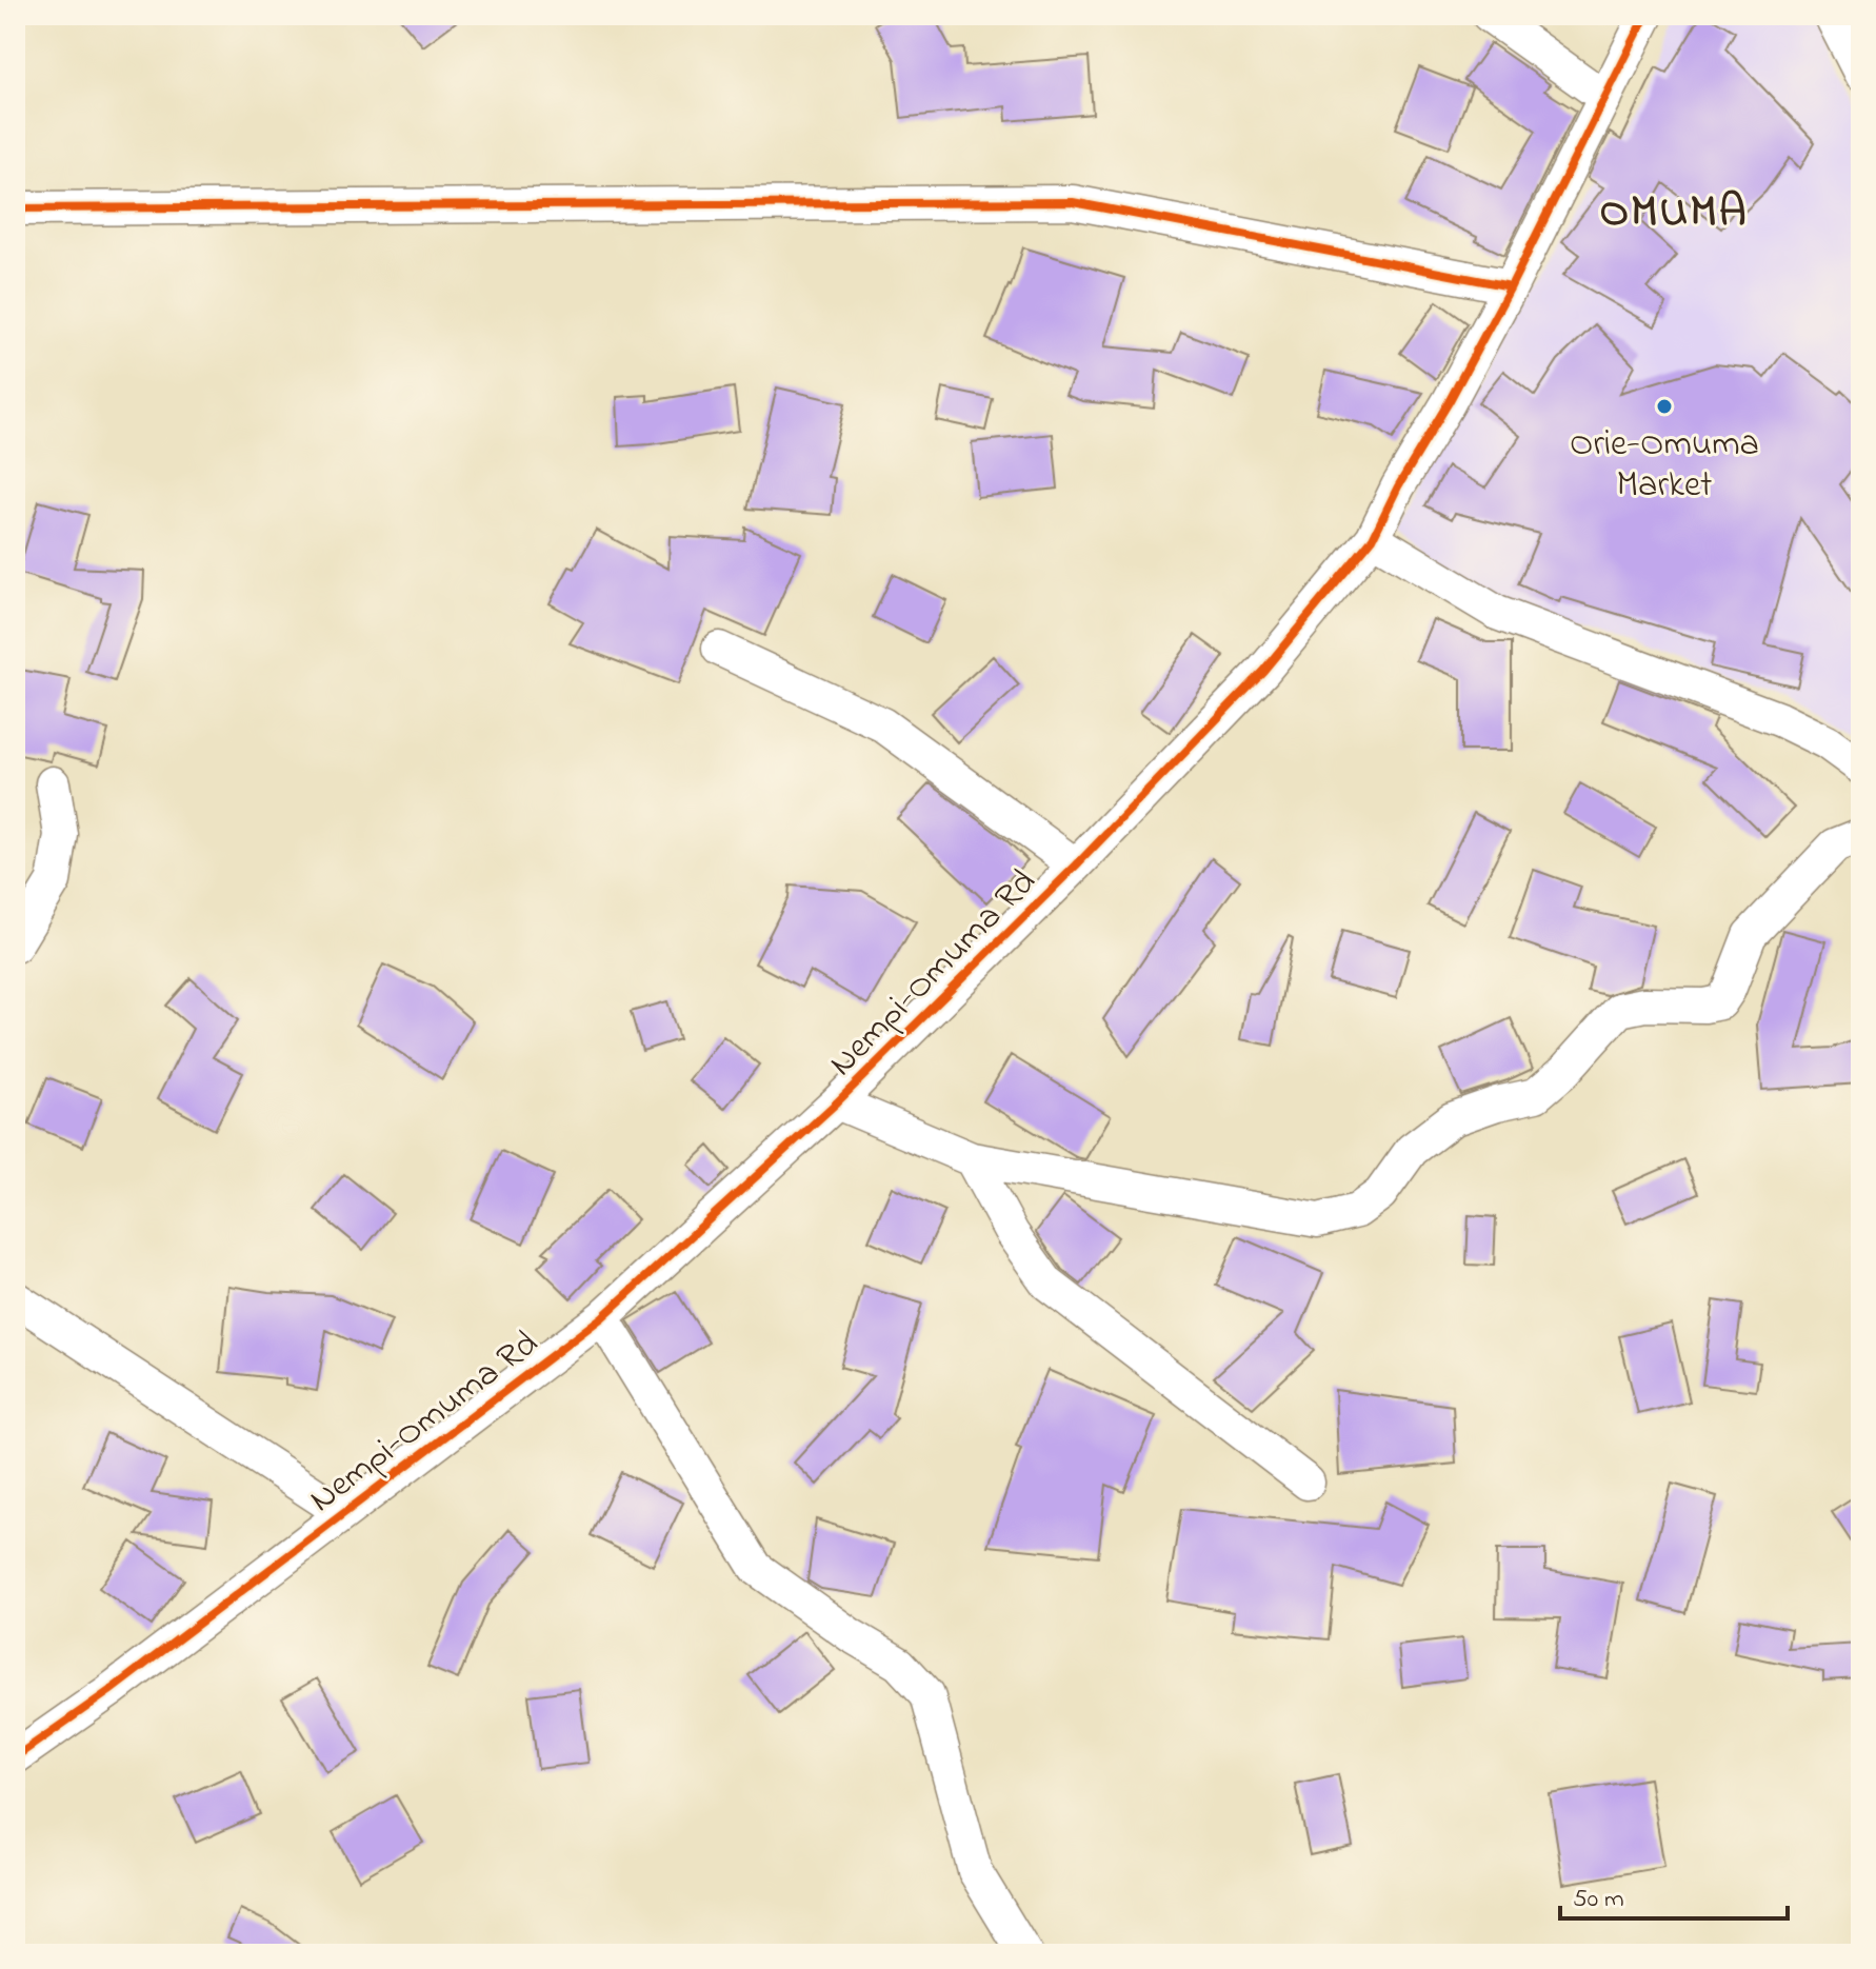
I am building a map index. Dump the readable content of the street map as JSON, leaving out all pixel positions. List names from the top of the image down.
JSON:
{
  "streets": {
    "street": ["Nempi-Omuma Rd"]
  },
  "districts": ["OMUMA"],
  "places": ["Orie-Omuma Market"],
  "scale_bar": "50 m"
}
